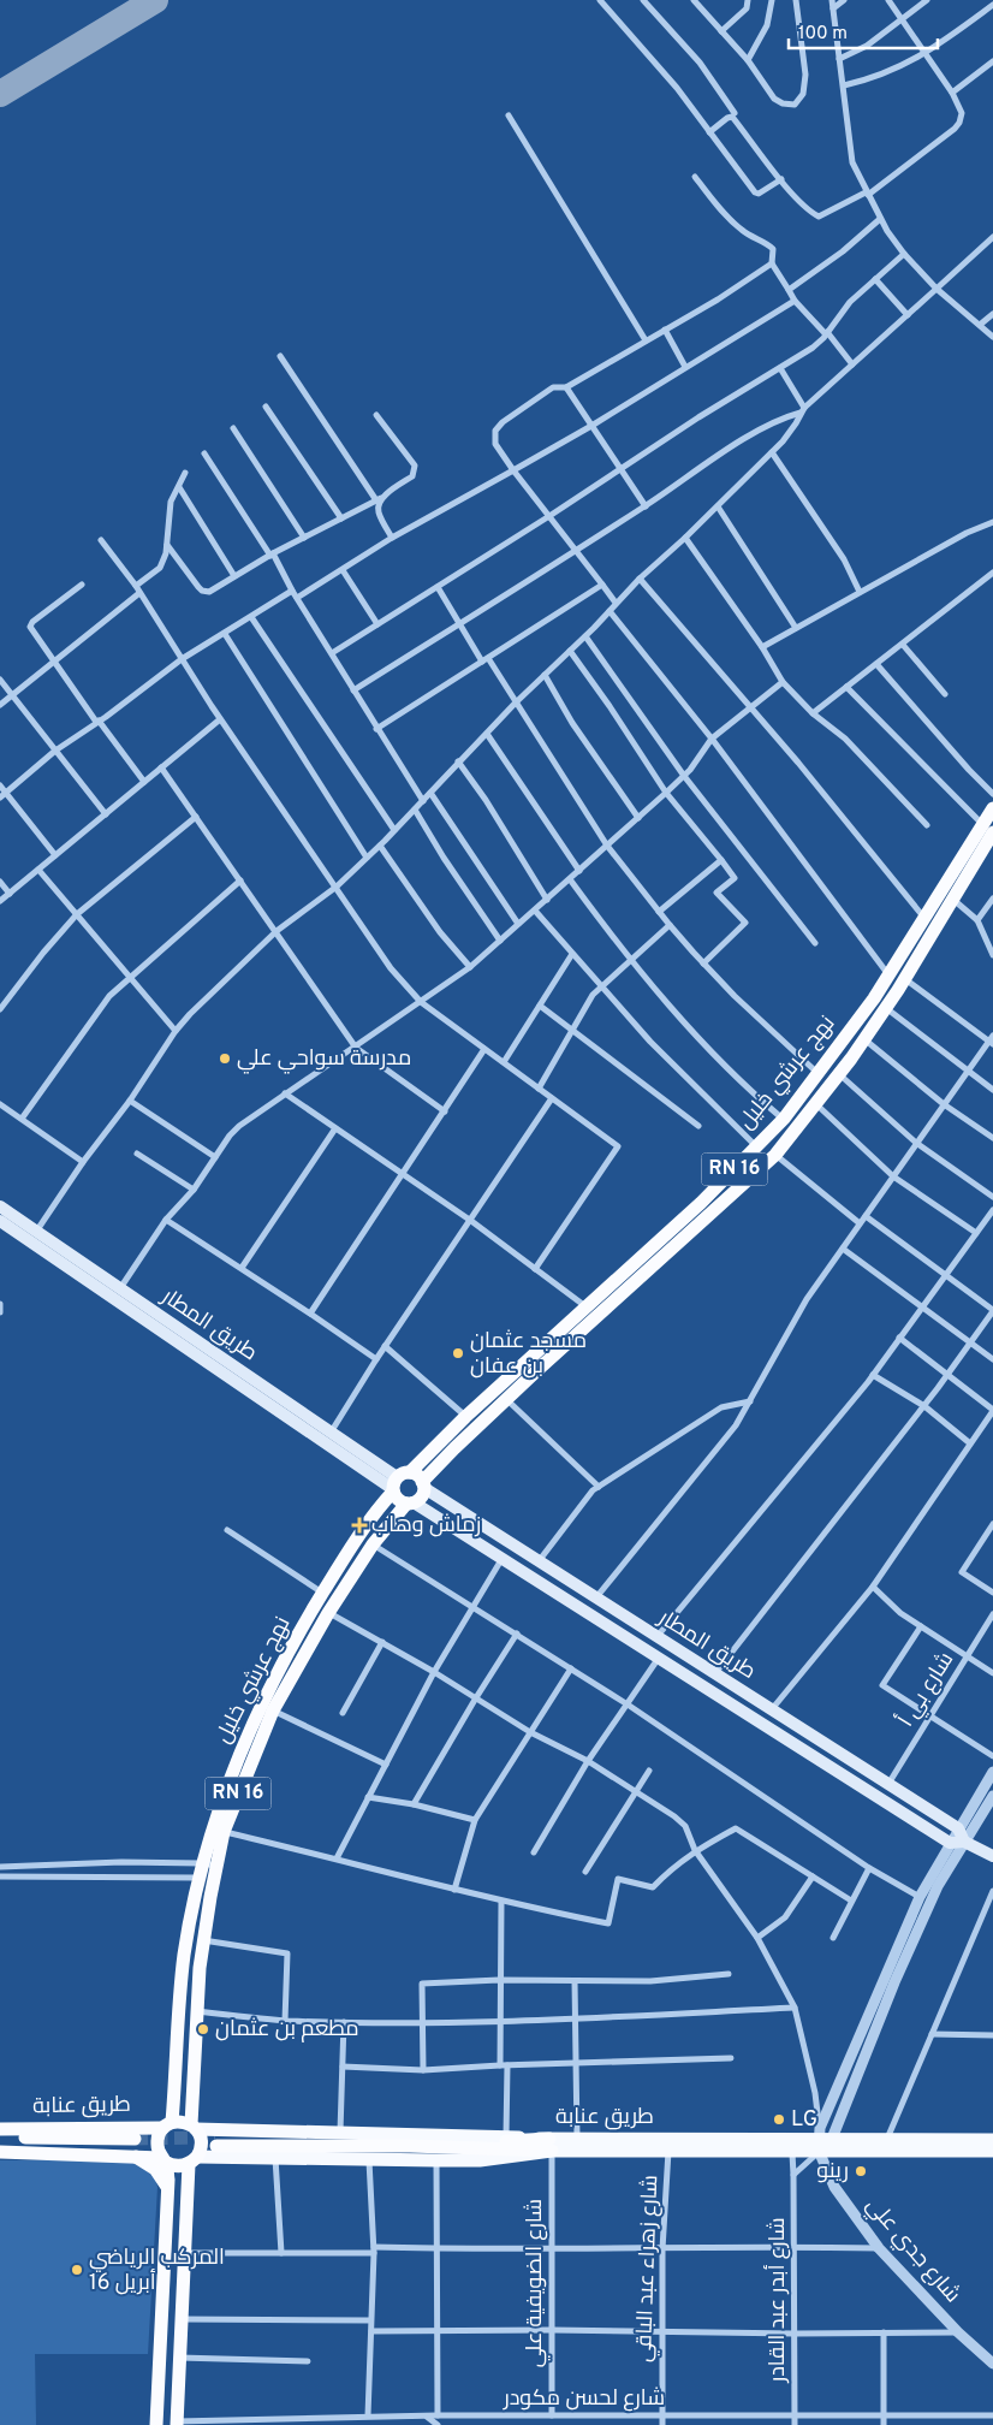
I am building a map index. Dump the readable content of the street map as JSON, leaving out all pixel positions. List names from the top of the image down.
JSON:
{
  "streets": {
    "highway": ["نهج عرشي خليل", "RN 16", "طريق عنابة"],
    "main road": ["طريق المطار"],
    "street": [
      "شارع بي أ",
      "شارع جدي علي",
      "شارع زهراء عبد الباقي",
      "شارع الضويفية علي",
      "شارع أبدر عبد القادر",
      "شارع لحسن مكودر"
    ]
  },
  "crossings": [
    ["نهج عرشي خليل", "طريق المطار"],
    ["نهج عرشي خليل", "طريق عنابة"],
    ["طريق المطار", "شارع بي أ"],
    ["طريق عنابة", "شارع جدي علي"],
    ["طريق عنابة", "شارع زهراء عبد الباقي"],
    ["طريق عنابة", "شارع الضويفية علي"],
    ["طريق عنابة", "شارع أبدر عبد القادر"],
    ["شارع زهراء عبد الباقي", "شارع لحسن مكودر"],
    ["شارع الضويفية علي", "شارع لحسن مكودر"],
    ["شارع أبدر عبد القادر", "شارع لحسن مكودر"]
  ],
  "places": {
    "other": [
      "مدرسة سواحي علي",
      "مسجد عثمان بن عفان",
      "مطعم بن عثمان",
      "LG",
      "رينو",
      "المركب الرياضي 16 أبريل"
    ],
    "health": ["زماش وهاب"]
  },
  "scale_bar": "100 m"
}
